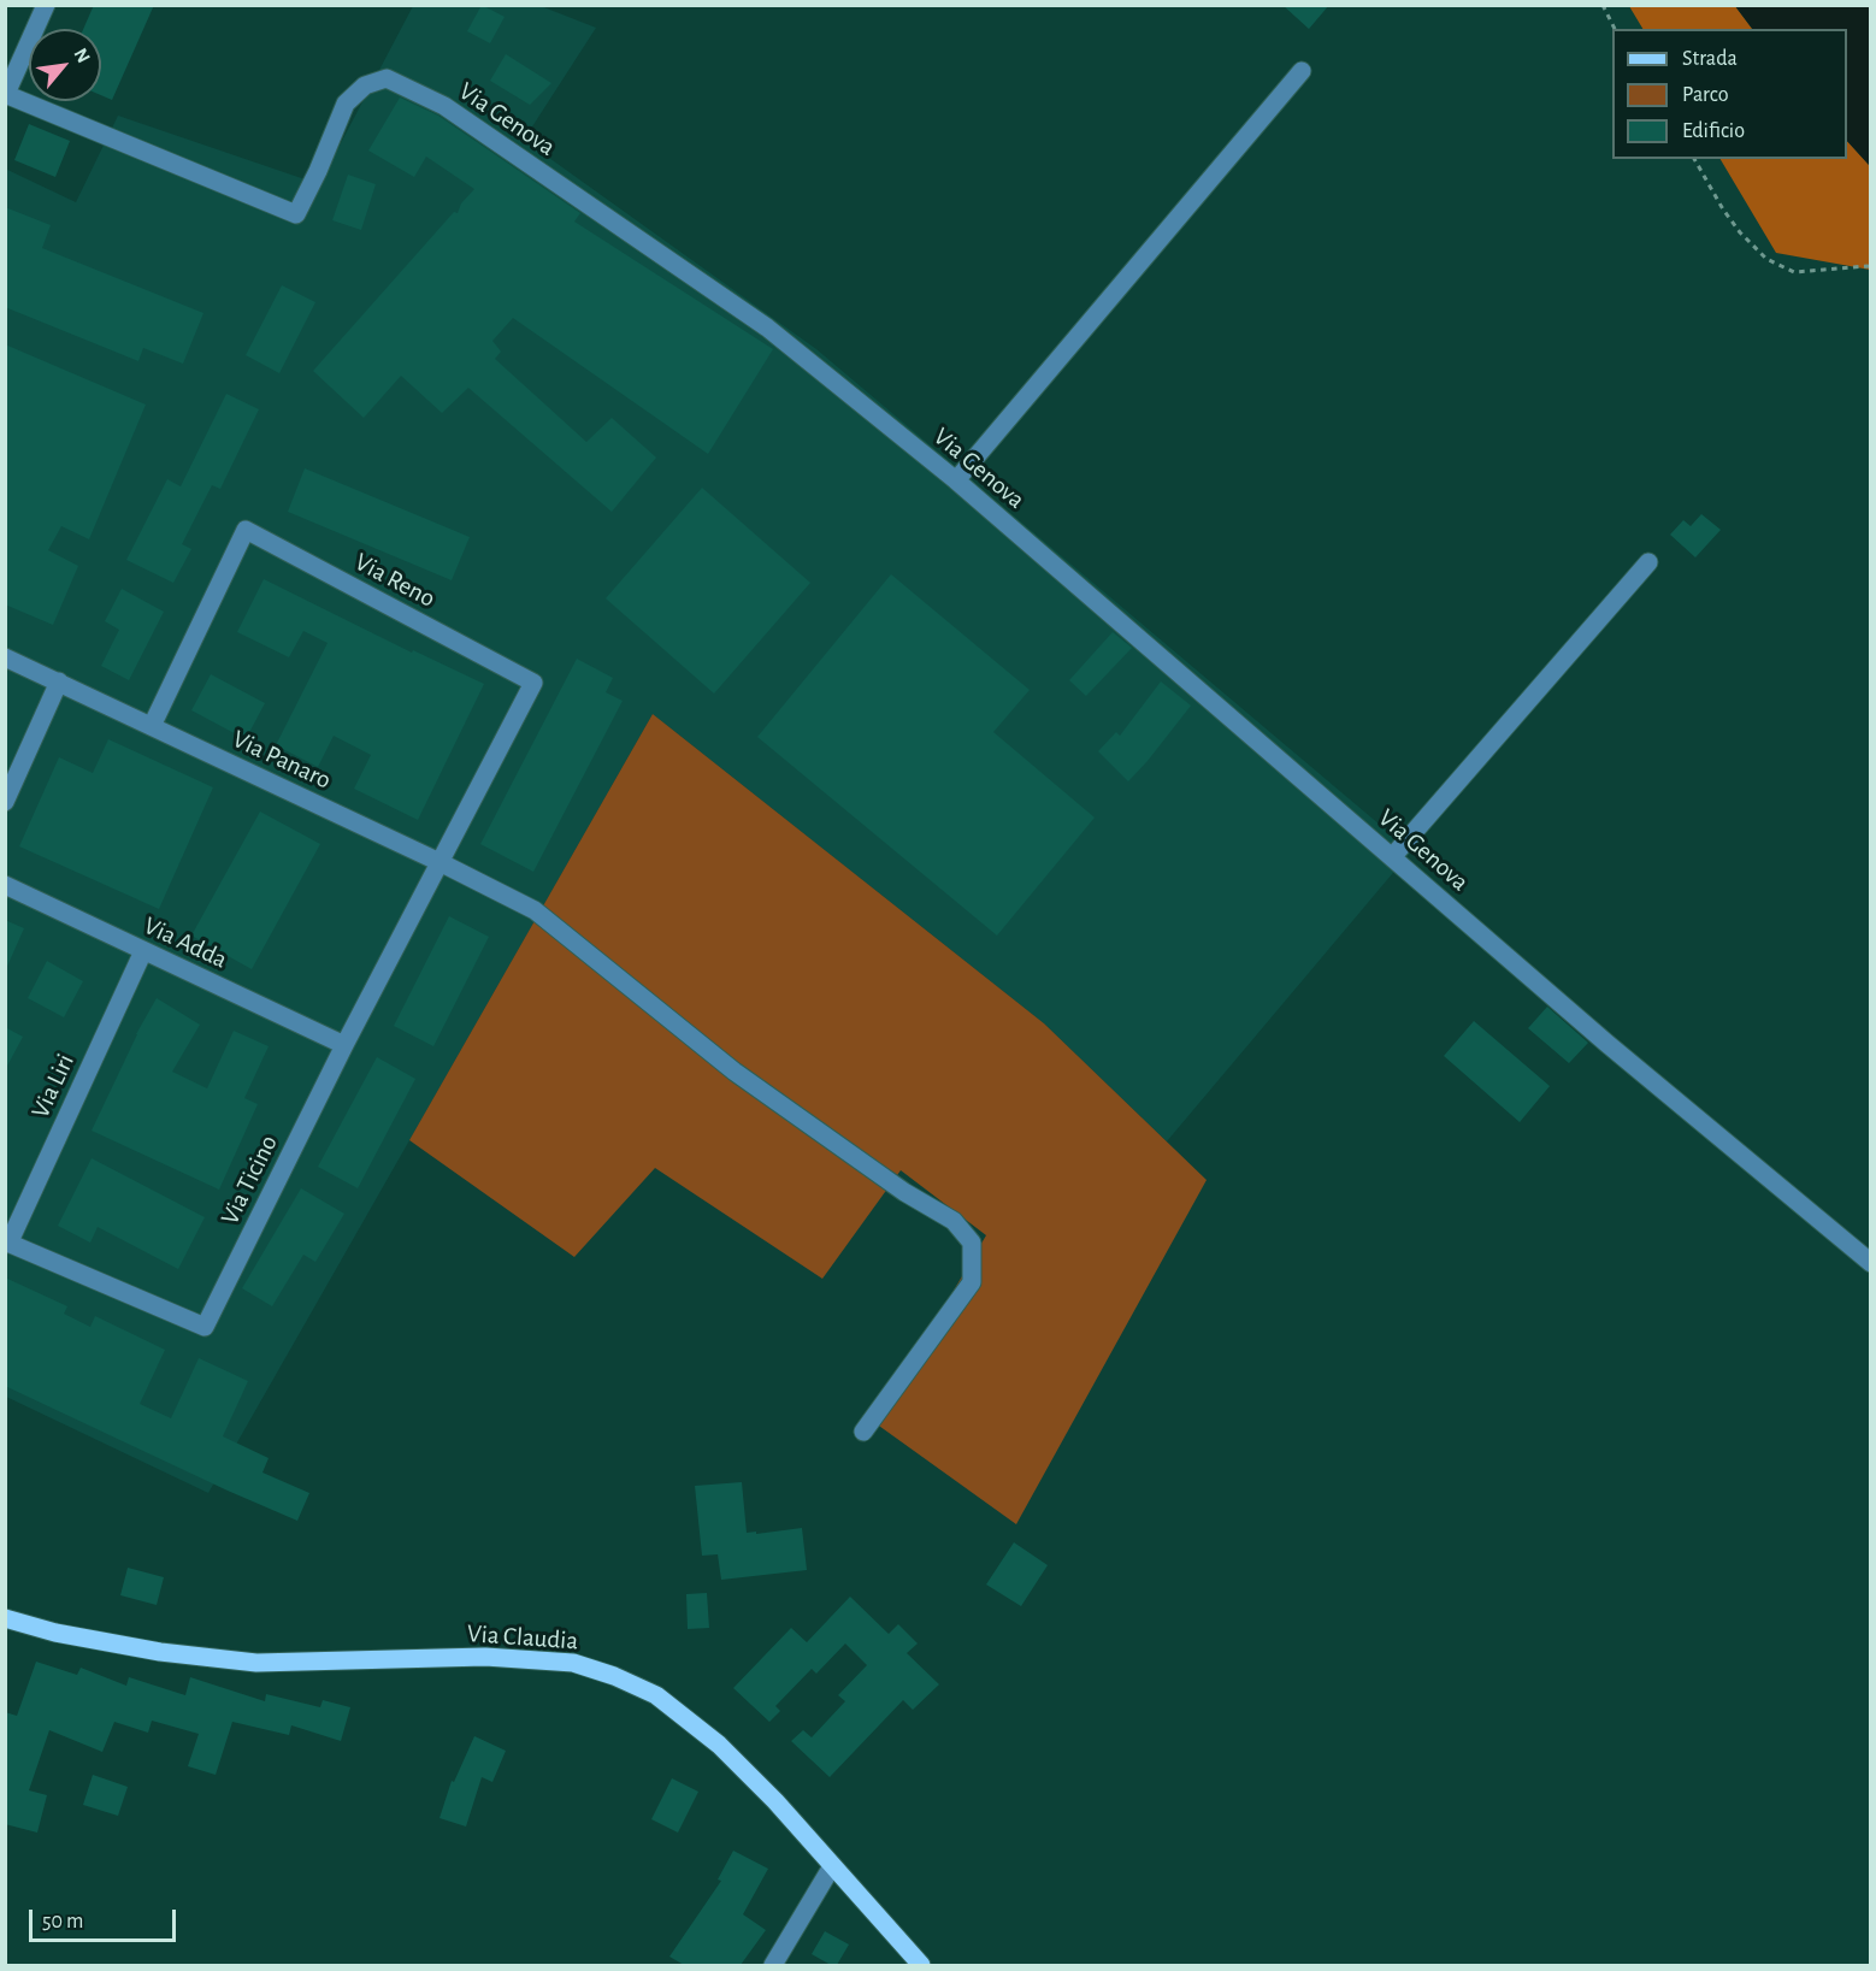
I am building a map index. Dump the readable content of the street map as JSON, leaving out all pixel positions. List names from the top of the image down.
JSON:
{
  "streets": {
    "main road": ["Via Claudia"],
    "street": [
      "Via Genova",
      "Via Reno",
      "Via Panaro",
      "Via Adda",
      "Via Liri",
      "Via Ticino"
    ]
  },
  "crossings": [
    ["Via Reno", "Via Panaro"],
    ["Via Reno", "Via Ticino"],
    ["Via Panaro", "Via Ticino"],
    ["Via Adda", "Via Liri"],
    ["Via Adda", "Via Ticino"],
    ["Via Liri", "Via Ticino"]
  ],
  "legend": ["Strada", "Parco", "Edificio"],
  "scale_bar": "50 m",
  "north": "top right"
}
